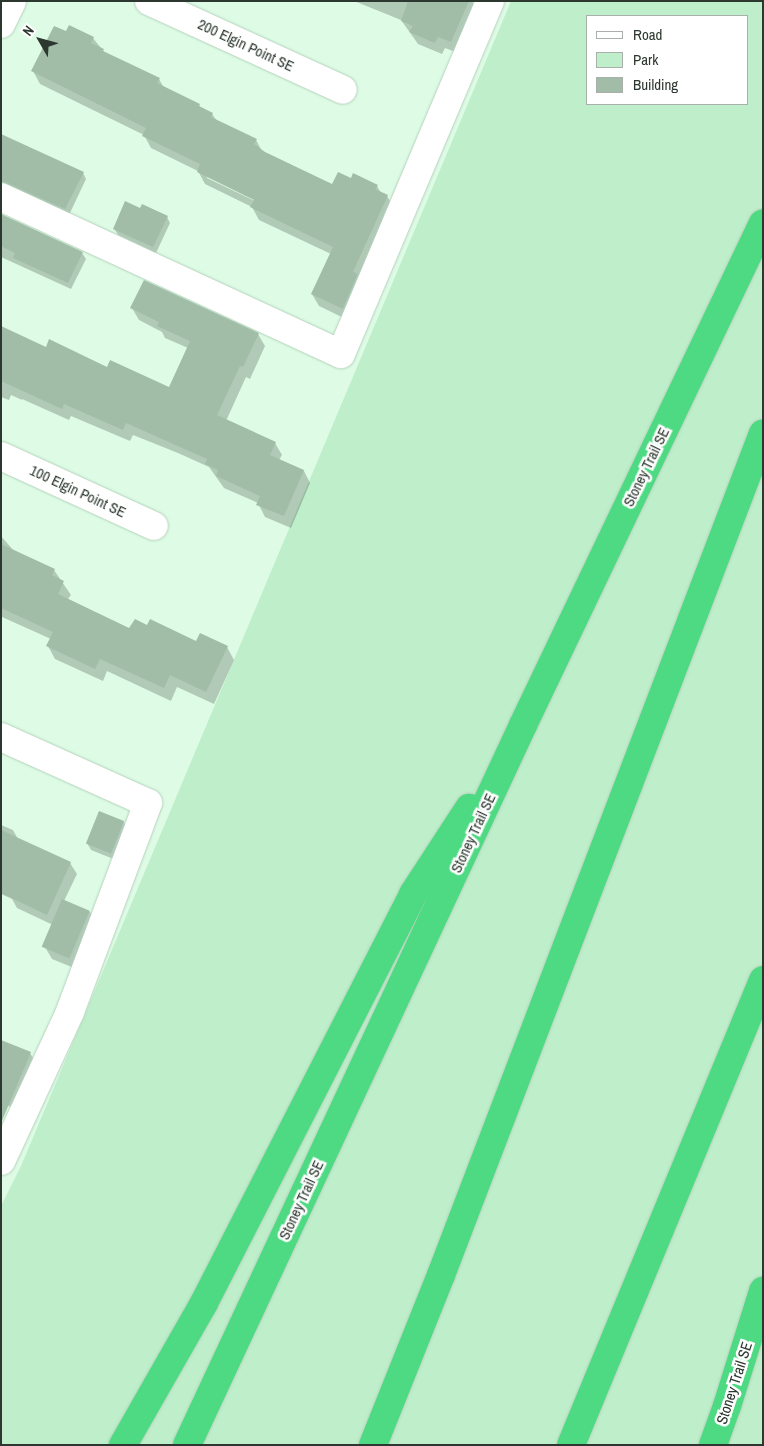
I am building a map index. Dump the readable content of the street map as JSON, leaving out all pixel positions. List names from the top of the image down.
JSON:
{
  "streets": {
    "highway": ["Stoney Trail SE"],
    "street": ["200 Elgin Point SE", "100 Elgin Point SE"]
  },
  "legend": ["Road", "Park", "Building"],
  "north": "top left"
}
